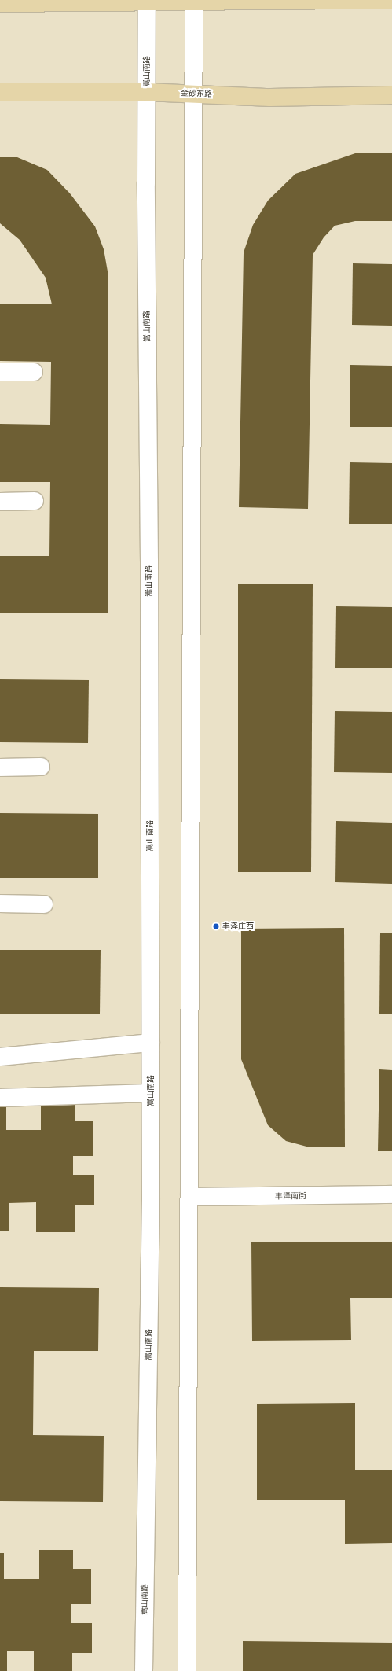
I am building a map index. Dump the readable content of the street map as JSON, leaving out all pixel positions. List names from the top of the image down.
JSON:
{
  "streets": {
    "main road": ["金砂东路"],
    "street": ["嵩山南路", "丰泽南街"]
  },
  "crossings": [
    ["嵩山南路", "金砂东路"]
  ],
  "places": ["丰泽庄西"]
}
